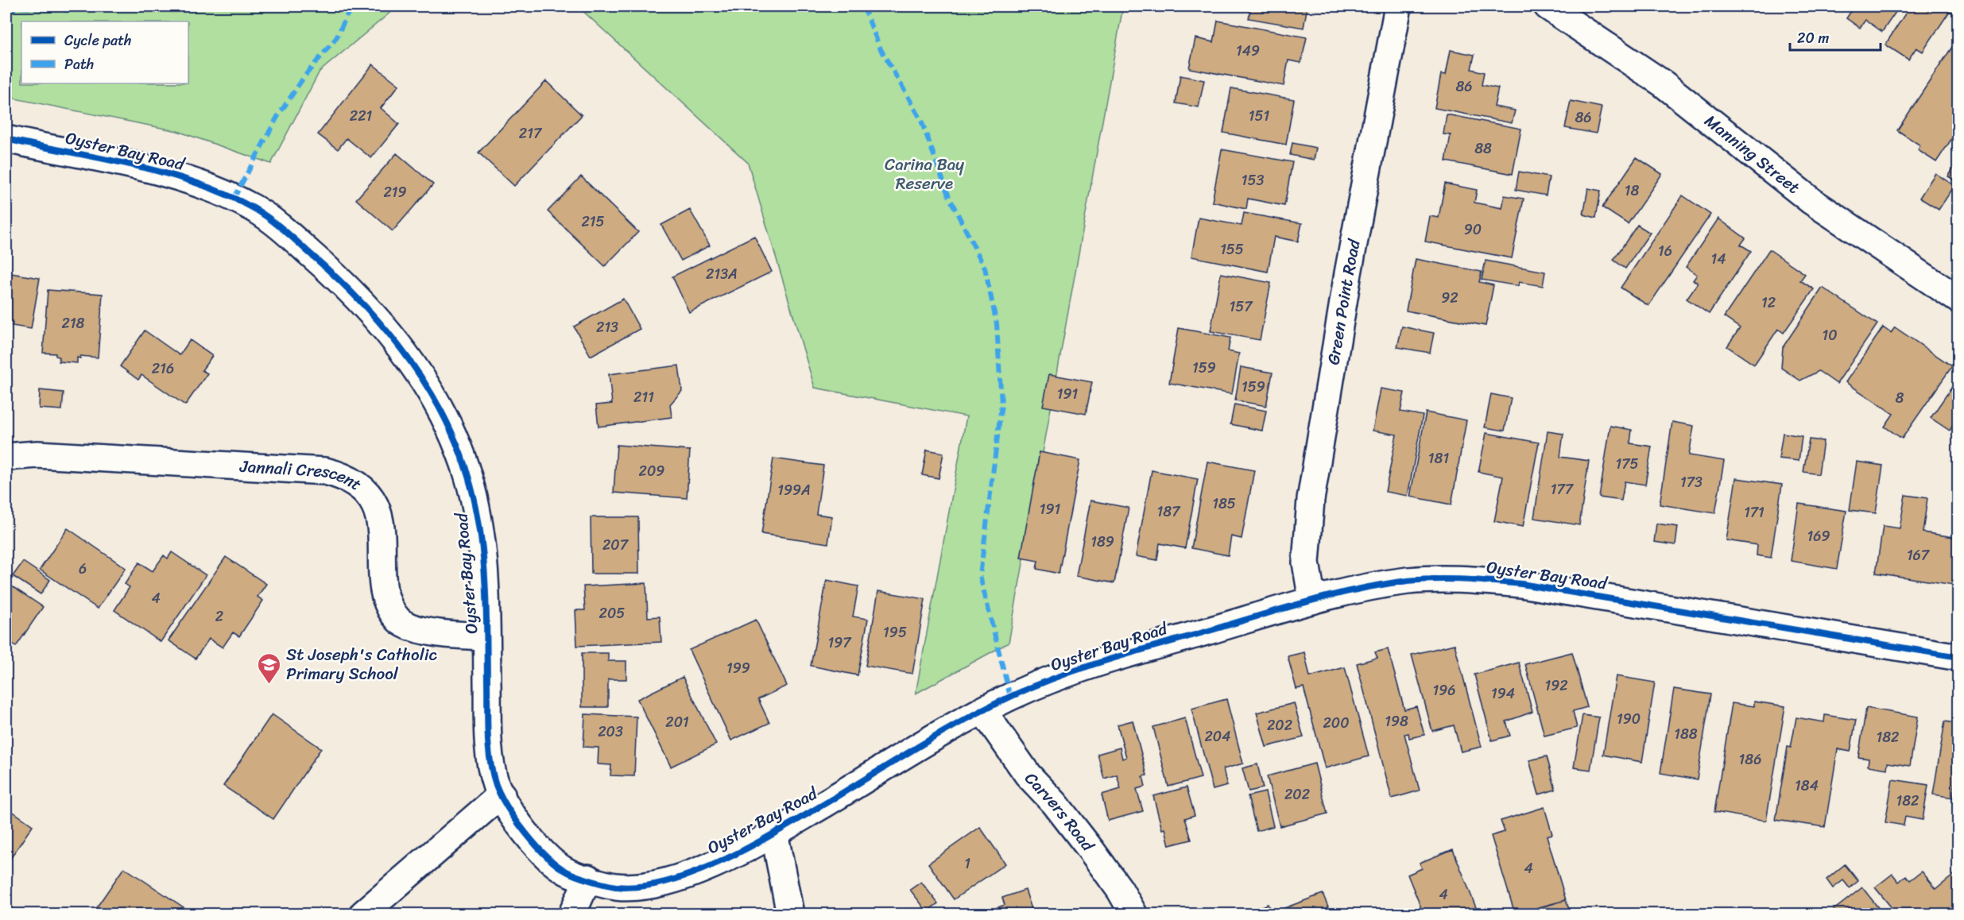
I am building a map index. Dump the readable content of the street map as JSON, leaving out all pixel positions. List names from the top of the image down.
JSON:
{
  "streets": {
    "street": [
      "Oyster Bay Road",
      "Manning Street",
      "Green Point Road",
      "Jannali Crescent",
      "Carvers Road"
    ]
  },
  "crossings": [
    ["Oyster Bay Road", "Green Point Road"],
    ["Oyster Bay Road", "Jannali Crescent"],
    ["Oyster Bay Road", "Carvers Road"]
  ],
  "parks": ["Carina Bay Reserve"],
  "places": {
    "school or university": ["St Joseph's Catholic Primary School"]
  },
  "house_numbers": [
    "149",
    "86",
    "221",
    "151",
    "86",
    "217",
    "88",
    "153",
    "18",
    "219",
    "215",
    "90",
    "155",
    "16",
    "14",
    "213A",
    "92",
    "12",
    "157",
    "218",
    "213",
    "10",
    "159",
    "216",
    "159",
    "191",
    "211",
    "8",
    "181",
    "175",
    "209",
    "173",
    "177",
    "199A",
    "185",
    "191",
    "187",
    "171",
    "169",
    "189",
    "207",
    "167",
    "6",
    "4",
    "205",
    "2",
    "195",
    "197",
    "199",
    "192",
    "196",
    "194",
    "190",
    "198",
    "201",
    "200",
    "202",
    "203",
    "188",
    "204",
    "182",
    "186",
    "184",
    "202",
    "182",
    "1",
    "4",
    "4"
  ],
  "legend": ["Cycle path", "Path"],
  "scale_bar": "20 m"
}
